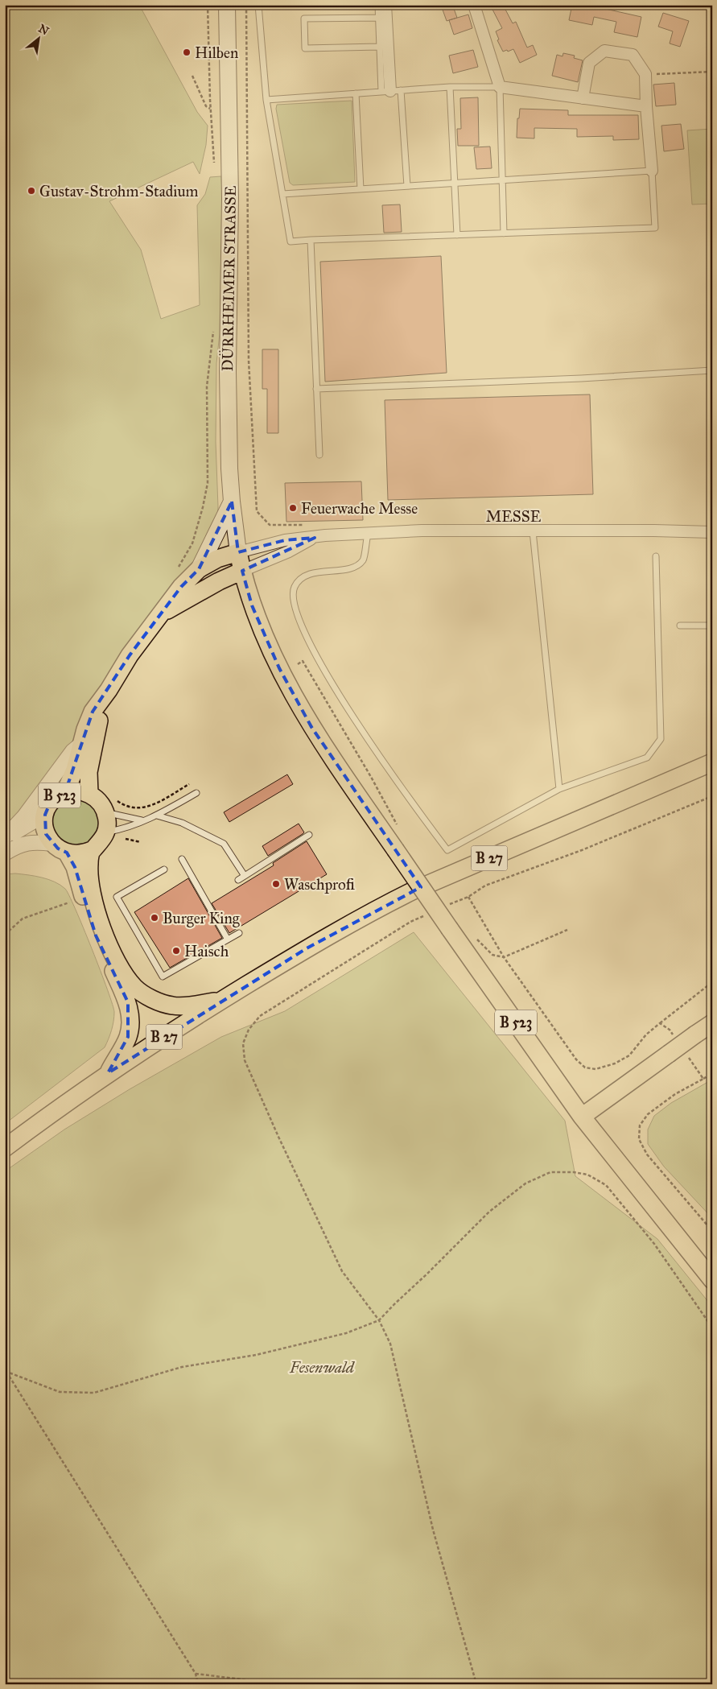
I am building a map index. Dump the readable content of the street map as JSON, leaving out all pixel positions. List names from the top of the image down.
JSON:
{
  "streets": {
    "main road": ["DÜRRHEIMER STRASSE", "B 523", "B 27"],
    "street": ["MESSE"]
  },
  "crossings": [
    ["DÜRRHEIMER STRASSE", "MESSE"],
    ["DÜRRHEIMER STRASSE", "B 523"],
    ["MESSE", "B 523"]
  ],
  "parks": ["Fesenwald"],
  "places": [
    "Hilben",
    "Gustav-Strohm-Stadium",
    "Feuerwache Messe",
    "Waschprofi",
    "Burger King",
    "Haisch"
  ],
  "north": "top right"
}
